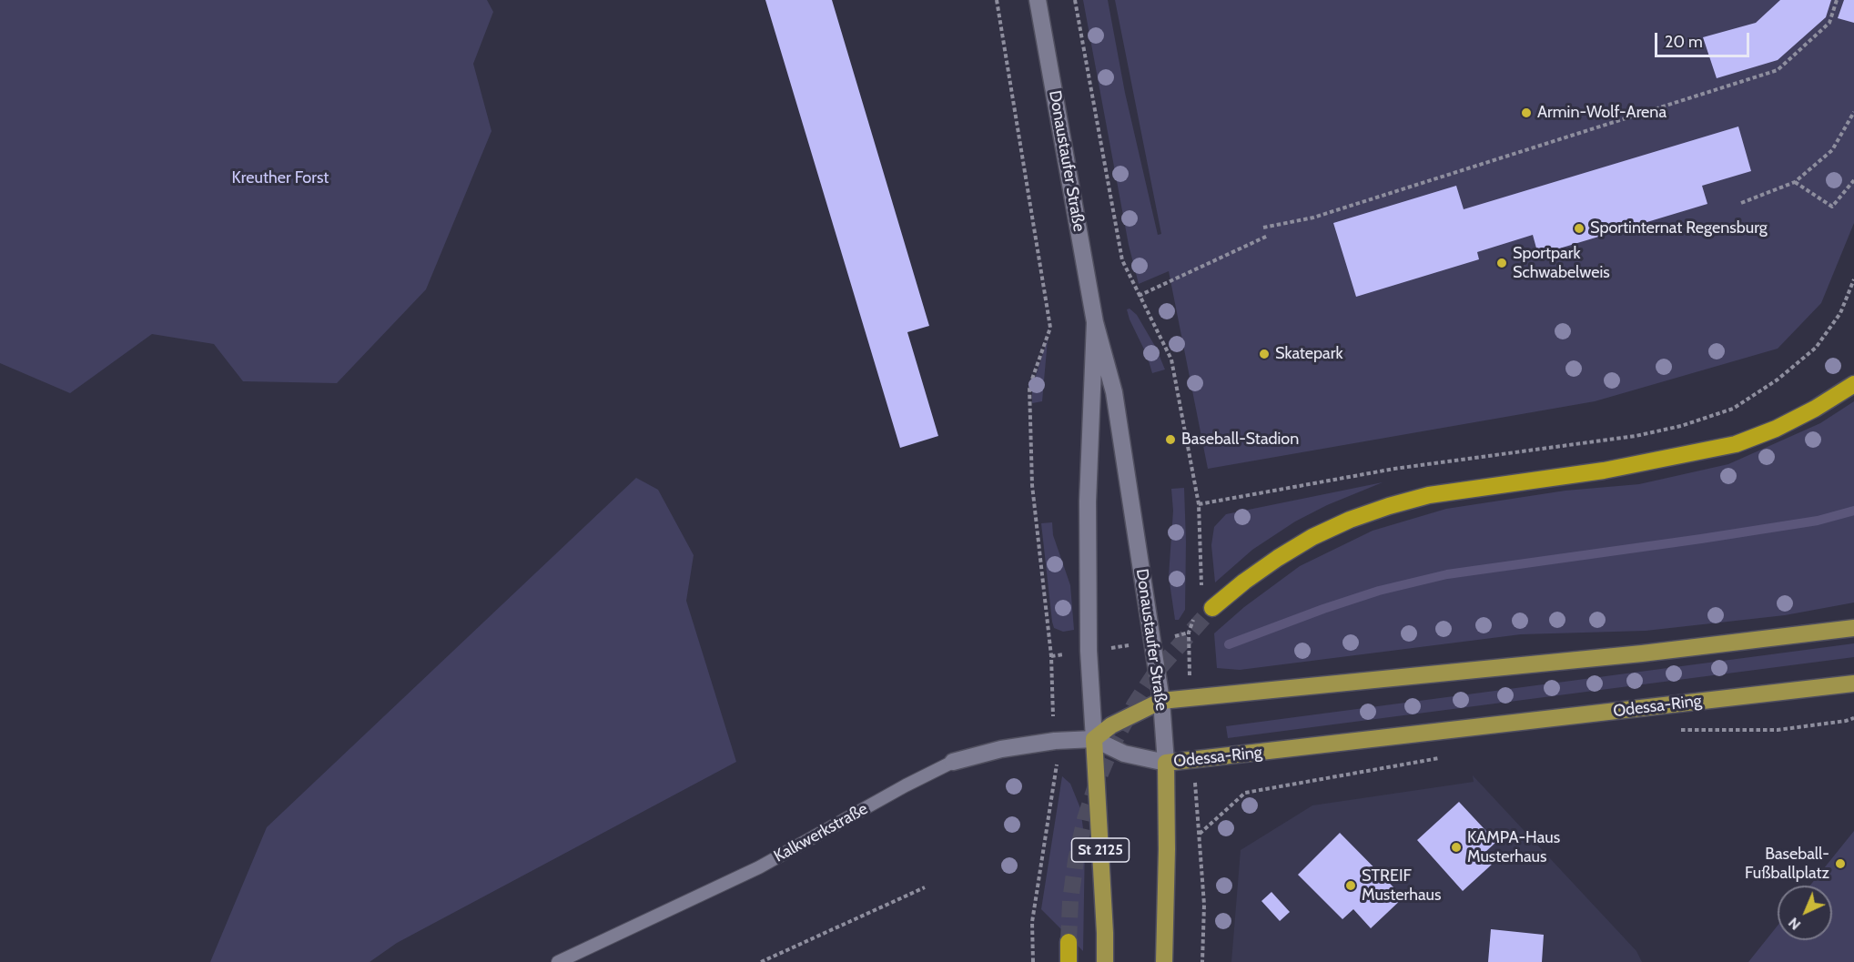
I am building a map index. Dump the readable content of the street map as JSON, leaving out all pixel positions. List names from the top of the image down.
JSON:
{
  "streets": {
    "main road": [
      "Donaustaufer Straße",
      "Odessa-Ring",
      "Kalkwerkstraße",
      "St 2125"
    ]
  },
  "crossings": [
    ["Donaustaufer Straße", "Odessa-Ring"],
    ["Donaustaufer Straße", "Kalkwerkstraße"],
    ["Odessa-Ring", "Kalkwerkstraße"]
  ],
  "parks": ["Kreuther Forst"],
  "places": [
    "Armin-Wolf-Arena",
    "Sportinternat Regensburg",
    "Sportpark Schwabelweis",
    "Skatepark",
    "Baseball-Stadion",
    "KAMPA-Haus Musterhaus",
    "Baseball- Fußballplatz",
    "STREIF Musterhaus"
  ],
  "scale_bar": "20 m",
  "north": "bottom left"
}
